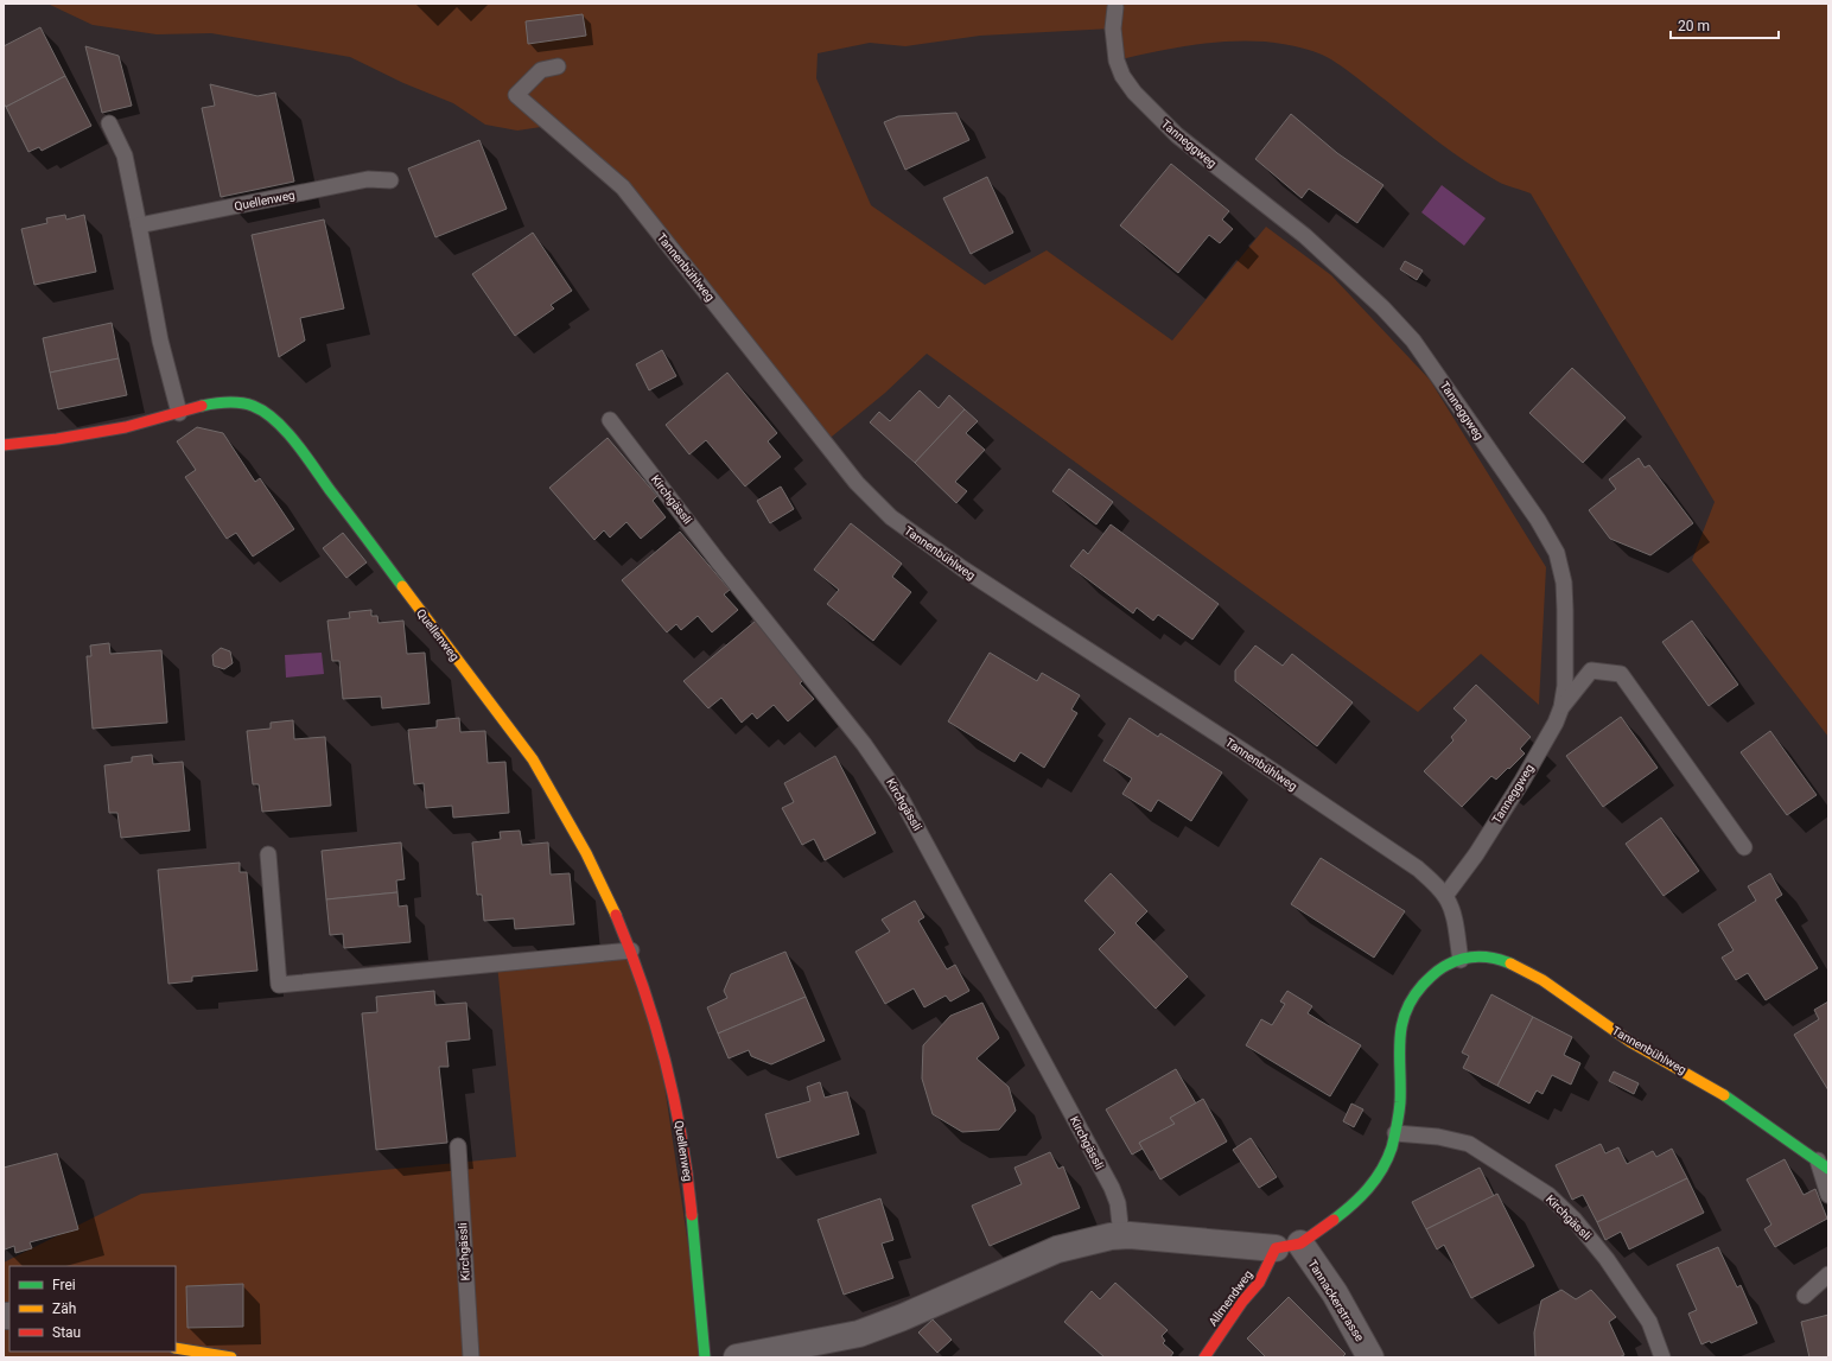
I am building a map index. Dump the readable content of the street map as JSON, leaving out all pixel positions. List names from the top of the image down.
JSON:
{
  "streets": {
    "street": [
      "Quellenweg",
      "Tannenbühlweg",
      "Allmendweg",
      "Tannackerstrasse"
    ],
    "lane": ["Tanneggweg", "Kirchgässli"]
  },
  "crossings": [
    ["Tanneggweg", "Tannenbühlweg"],
    ["Tannenbühlweg", "Kirchgässli"],
    ["Tannenbühlweg", "Tannackerstrasse"]
  ],
  "legend": ["Frei", "Zäh", "Stau"],
  "scale_bar": "20 m"
}
